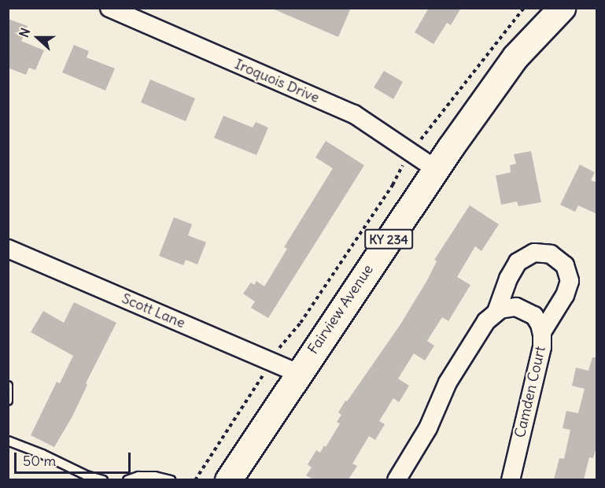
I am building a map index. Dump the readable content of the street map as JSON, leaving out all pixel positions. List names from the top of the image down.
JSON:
{
  "streets": {
    "main road": ["KY 234", "Fairview Avenue"],
    "street": ["Iroquois Drive", "Scott Lane", "Camden Court"]
  },
  "crossings": [
    ["Iroquois Drive", "Fairview Avenue"],
    ["Fairview Avenue", "Scott Lane"]
  ],
  "scale_bar": "50 m",
  "north": "left"
}
